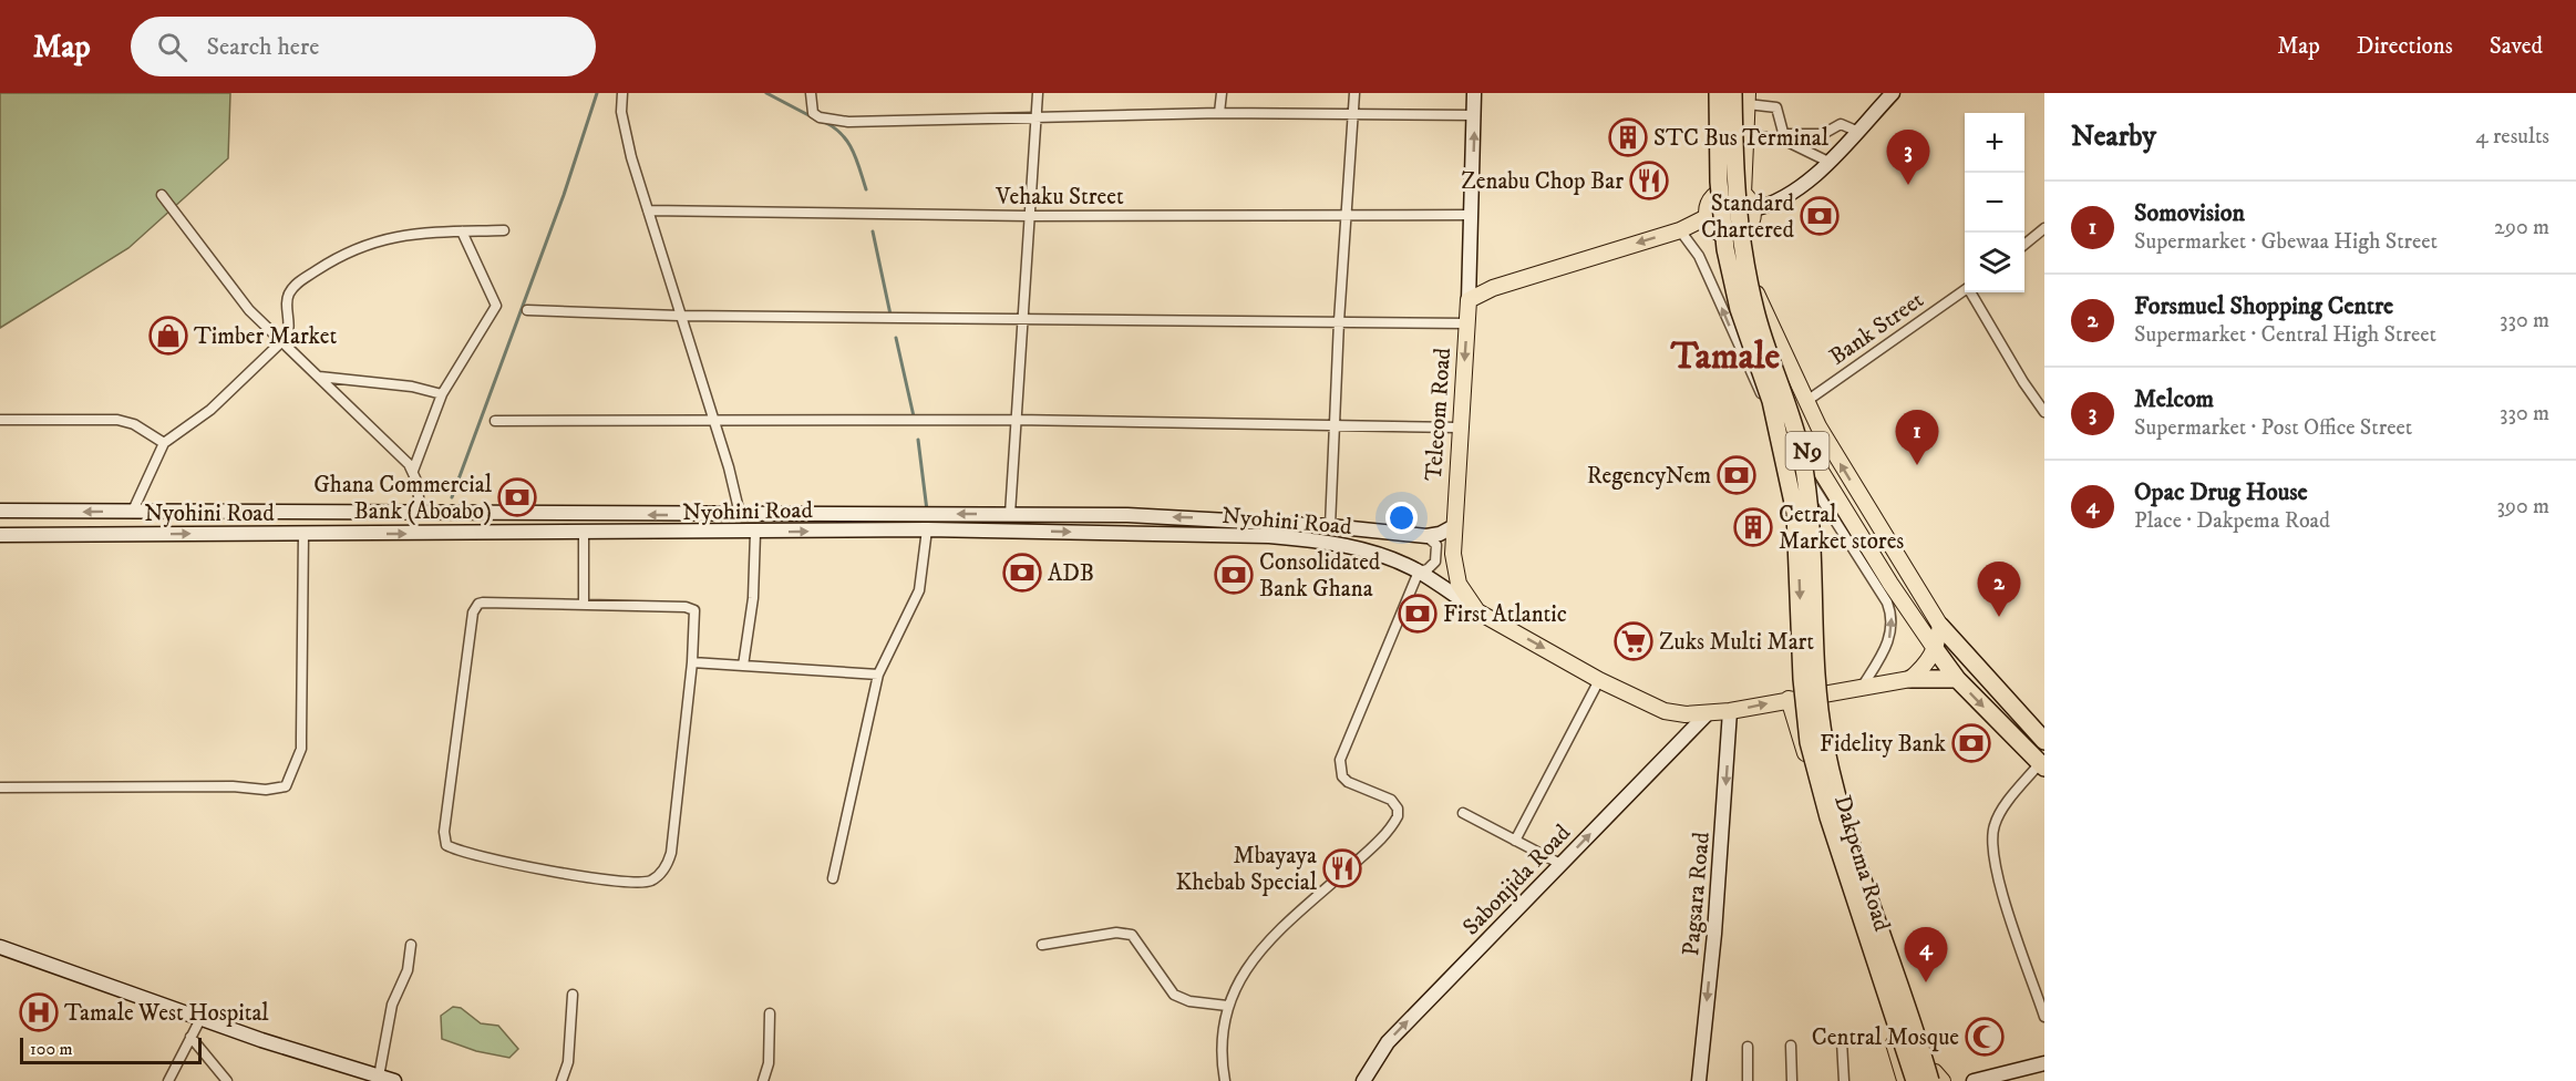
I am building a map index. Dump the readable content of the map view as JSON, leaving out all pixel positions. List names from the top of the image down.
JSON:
{
  "streets": {
    "highway": ["N9"],
    "main road": [
      "Telecom Road",
      "Nyohini Road",
      "Dakpema Road",
      "Sabonjida Road",
      "Pagsara Road"
    ],
    "street": ["Vehaku Street", "Bank Street"]
  },
  "crossings": [
    ["Telecom Road", "Nyohini Road"],
    ["Telecom Road", "Dakpema Road"],
    ["Telecom Road", "Sabonjida Road"],
    ["Telecom Road", "Pagsara Road"]
  ],
  "one_way": ["Sabonjida Road", "Pagsara Road"],
  "districts": ["Tamale"],
  "places": {
    "building": ["STC Bus Terminal", "Cetral Market stores"],
    "restaurant": ["Zenabu Chop Bar", "Mbayaya Khebab Special"],
    "bank": [
      "Standard Chartered",
      "RegencyNem",
      "Ghana Commercial Bank (Aboabo)",
      "ADB",
      "Consolidated Bank Ghana",
      "First Atlantic",
      "Fidelity Bank"
    ],
    "shop": ["Timber Market"],
    "supermarket": ["Zuks Multi Mart"],
    "hospital": ["Tamale West Hospital"],
    "mosque": ["Central Mosque"]
  },
  "scale_bar": "100 m",
  "page": {
    "header": "Map",
    "search": "Search here",
    "nav": ["Map", "Directions", "Saved"],
    "heading": ["Nearby", "4 results"],
    "map_buttons": ["+", "−"],
    "pins": [
      "3",
      "1",
      "2",
      "4"
    ],
    "list": [
      {
        "mark": "1",
        "name": "Somovision",
        "note": "Supermarket · Gbewaa High Street",
        "value": "290 m"
      },
      {
        "mark": "2",
        "name": "Forsmuel Shopping Centre",
        "note": "Supermarket · Central High Street",
        "value": "330 m"
      },
      {
        "mark": "3",
        "name": "Melcom",
        "note": "Supermarket · Post Office Street",
        "value": "330 m"
      },
      {
        "mark": "4",
        "name": "Opac Drug House",
        "note": "Place · Dakpema Road",
        "value": "390 m"
      }
    ],
    "scale": "100 m"
  }
}
